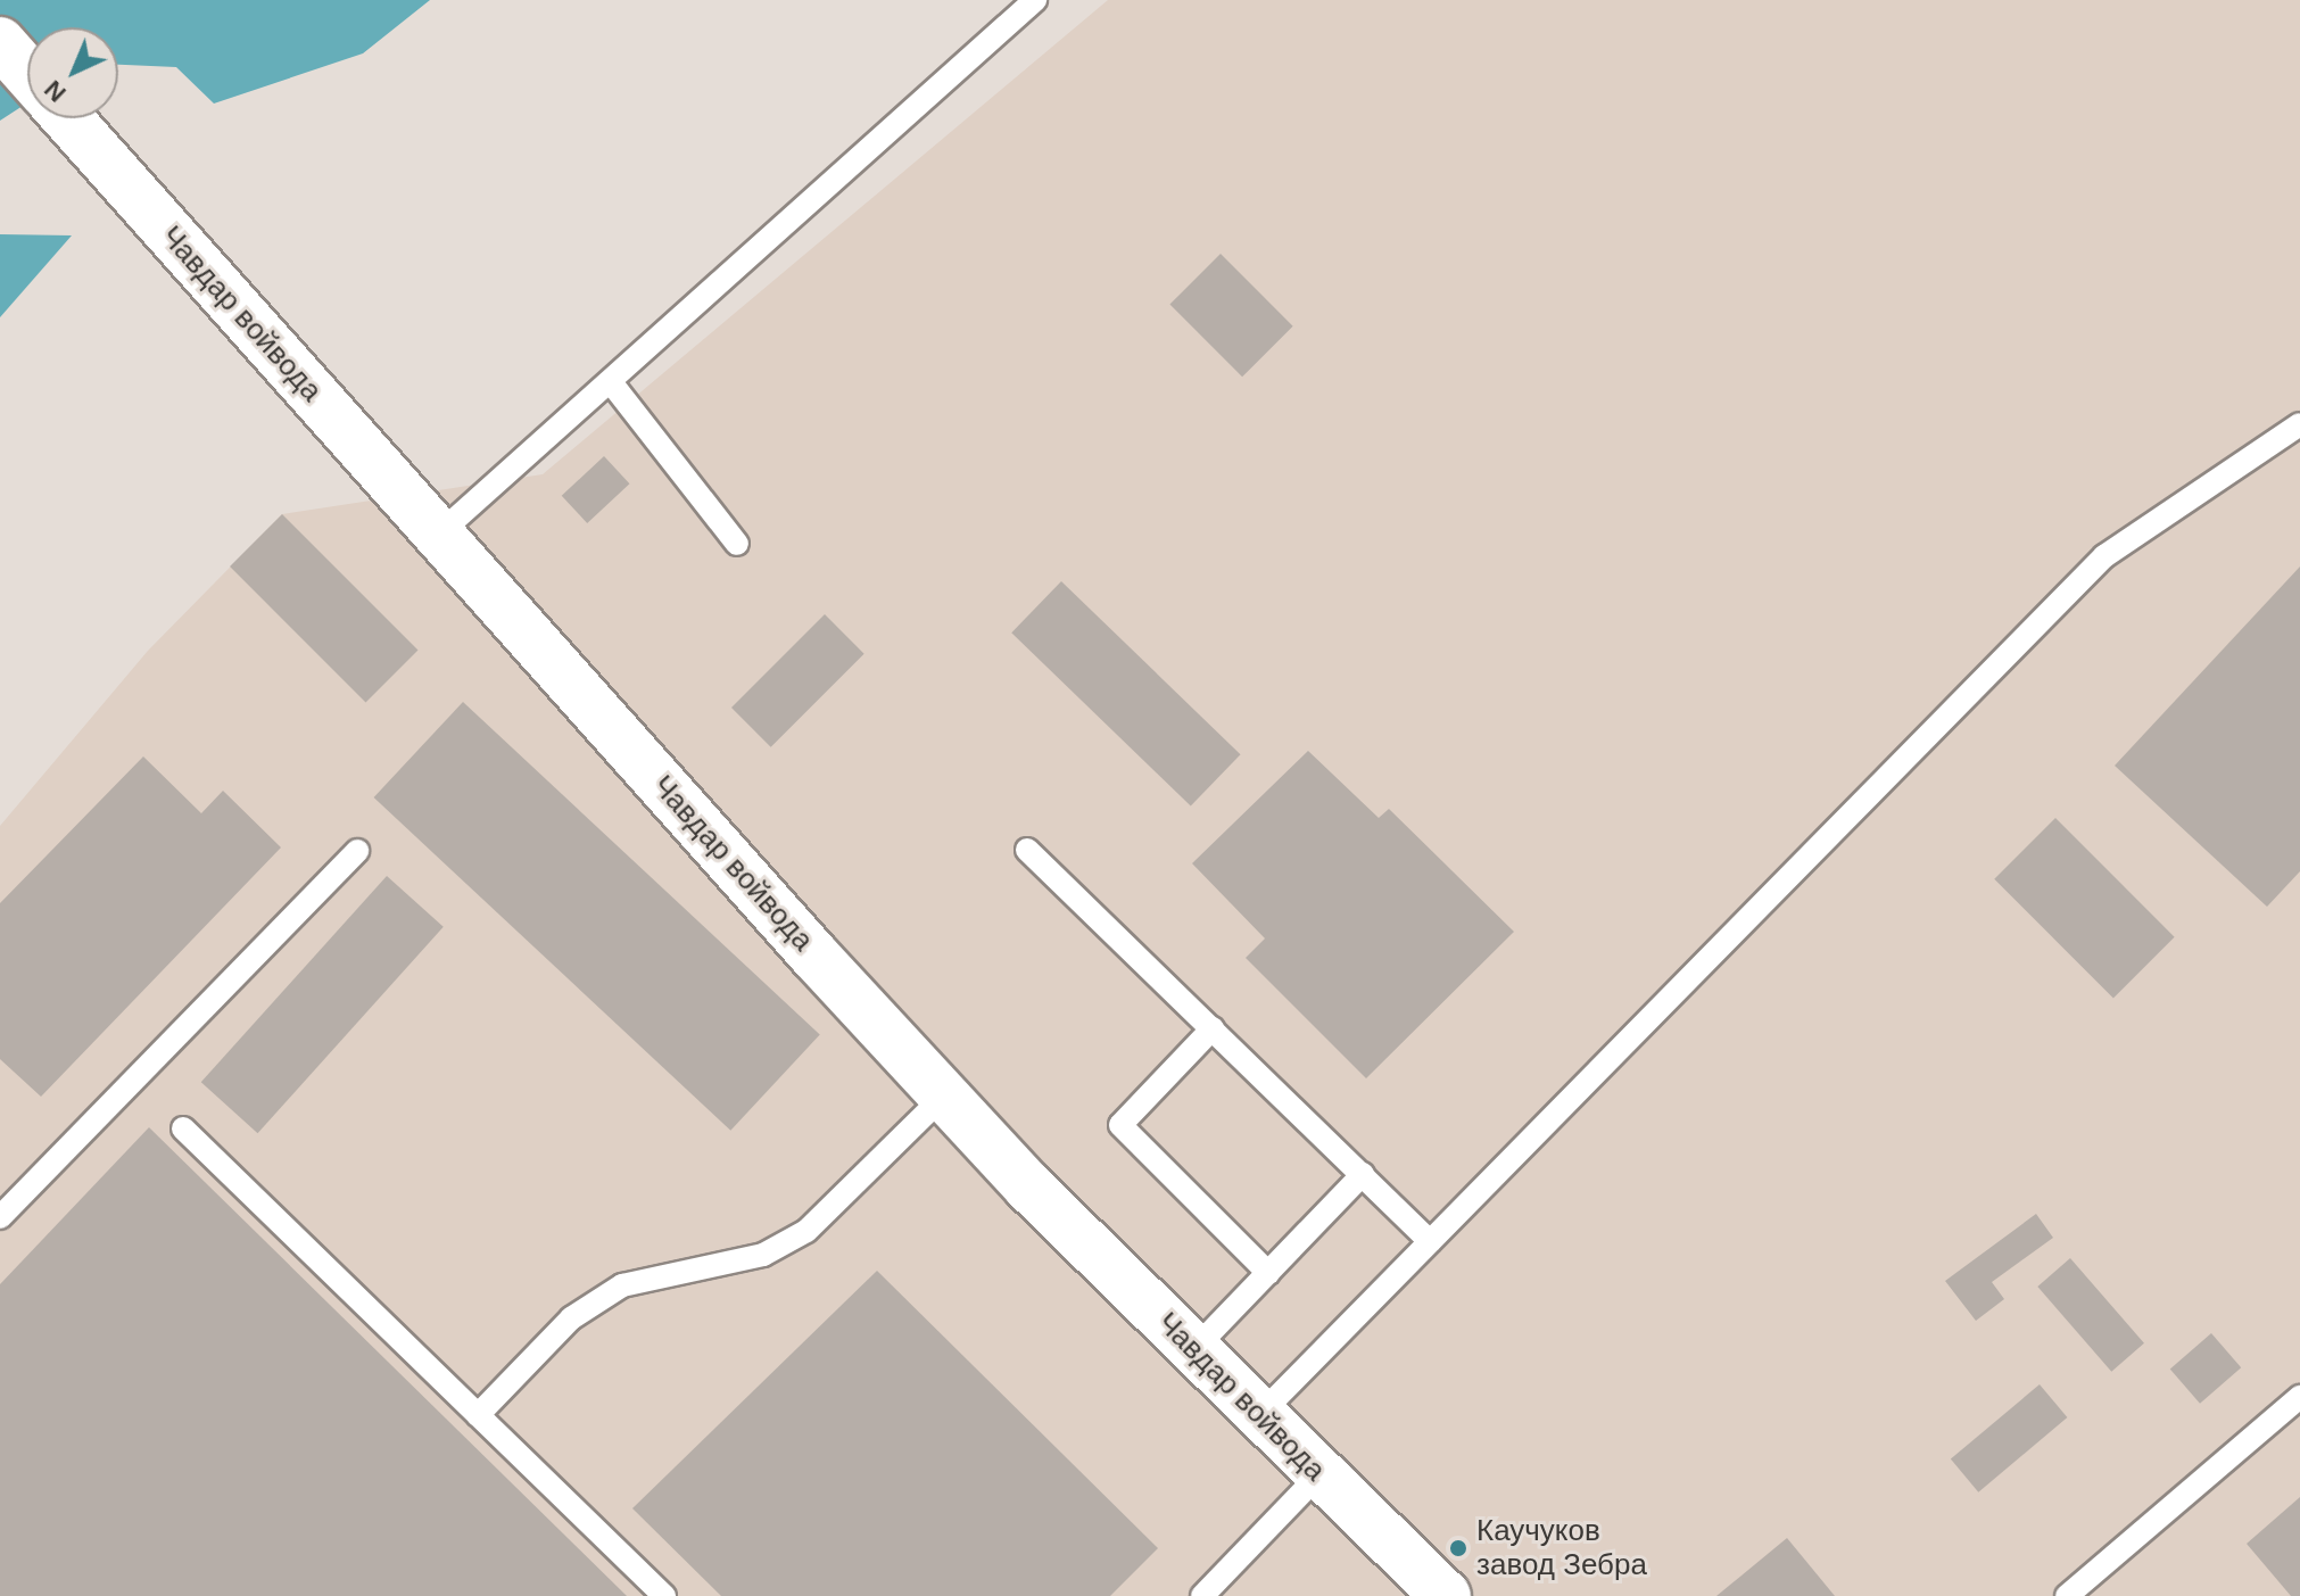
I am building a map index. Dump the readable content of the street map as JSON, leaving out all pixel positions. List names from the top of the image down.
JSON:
{
  "streets": {
    "street": ["Чавдар войвода"]
  },
  "places": ["Каучуков завод Зебра"],
  "north": "bottom left"
}
